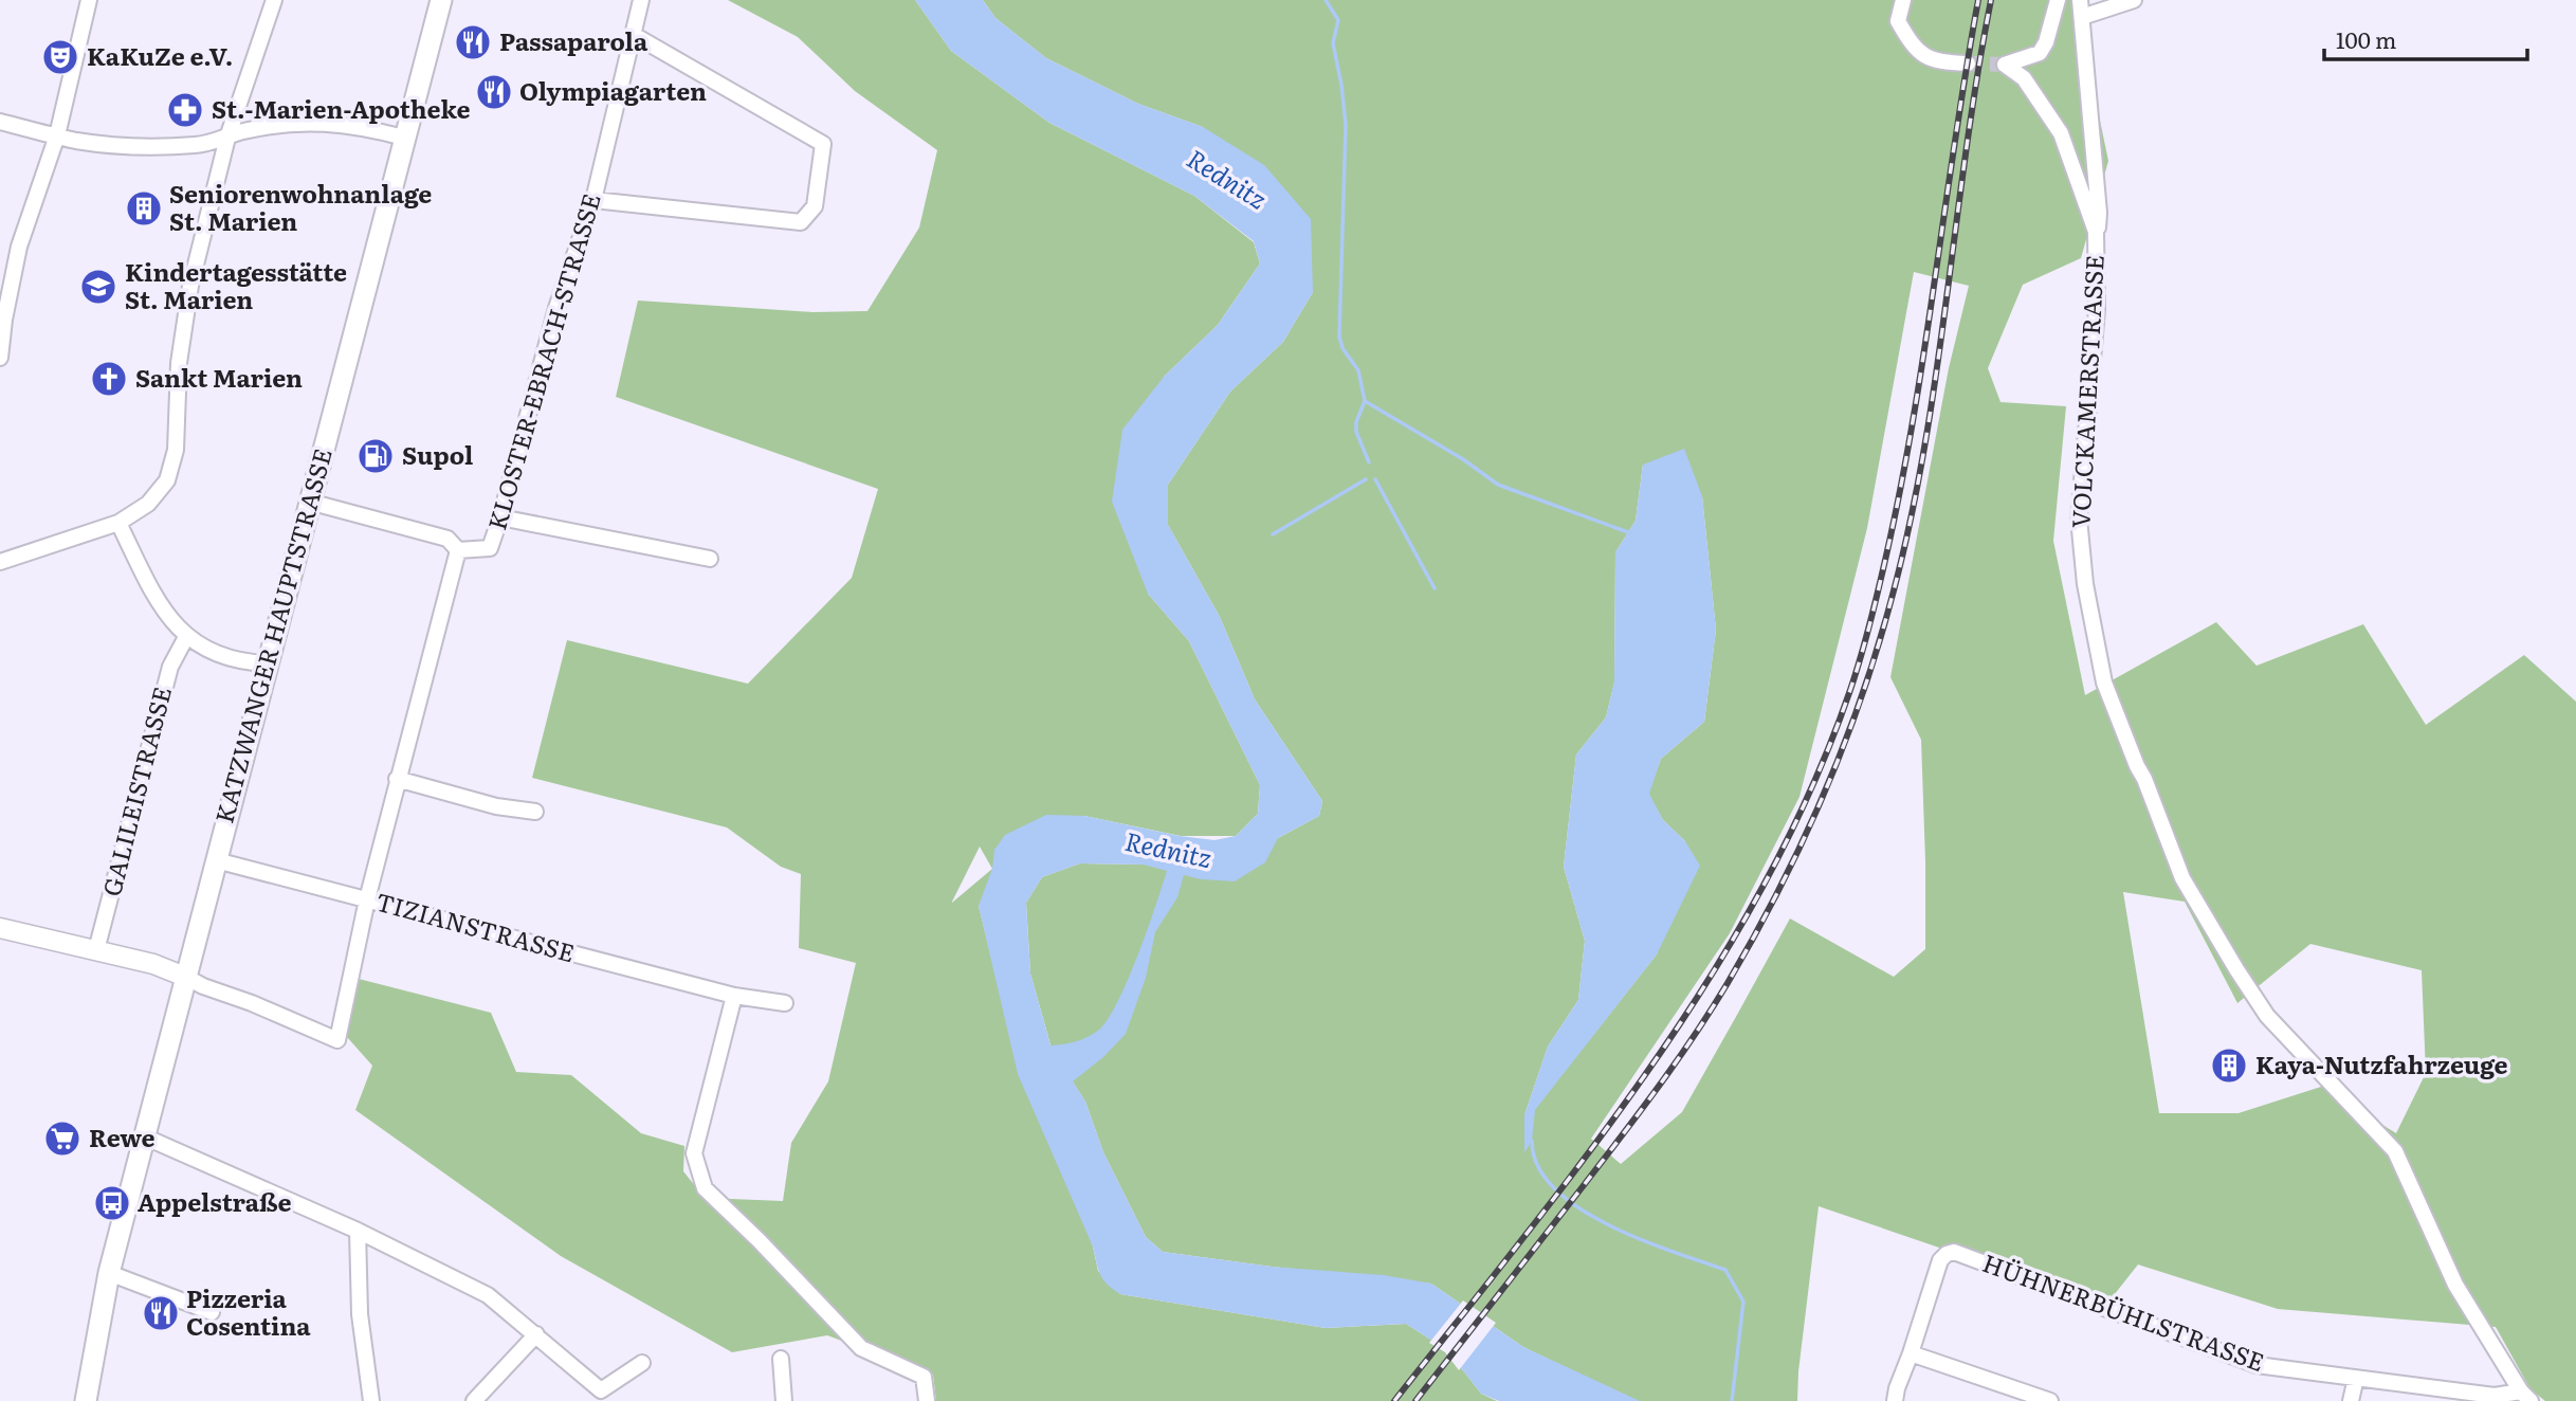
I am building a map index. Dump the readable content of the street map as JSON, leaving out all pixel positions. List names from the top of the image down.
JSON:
{
  "streets": {
    "main road": ["KATZWANGER HAUPTSTRASSE"],
    "street": [
      "KLOSTER-EBRACH-STRASSE",
      "VOLCKAMERSTRASSE",
      "GALILEISTRASSE",
      "TIZIANSTRASSE",
      "HÜHNERBÜHLSTRASSE"
    ]
  },
  "crossings": [
    ["KLOSTER-EBRACH-STRASSE", "KATZWANGER HAUPTSTRASSE"],
    ["KLOSTER-EBRACH-STRASSE", "TIZIANSTRASSE"],
    ["VOLCKAMERSTRASSE", "HÜHNERBÜHLSTRASSE"],
    ["KATZWANGER HAUPTSTRASSE", "TIZIANSTRASSE"]
  ],
  "water": ["Rednitz"],
  "places": {
    "restaurant": ["Passaparola", "Olympiagarten", "Pizzeria Cosentina"],
    "theatre": ["KaKuZe e.V."],
    "pharmacy": ["St.-Marien-Apotheke"],
    "building": ["Seniorenwohnanlage St. Marien", "Kaya-Nutzfahrzeuge"],
    "school or university": ["Kindertagesstätte St. Marien"],
    "church": ["Sankt Marien"],
    "fuel station": ["Supol"],
    "supermarket": ["Rewe"],
    "bus stop": ["Appelstraße"]
  },
  "scale_bar": "100 m"
}
